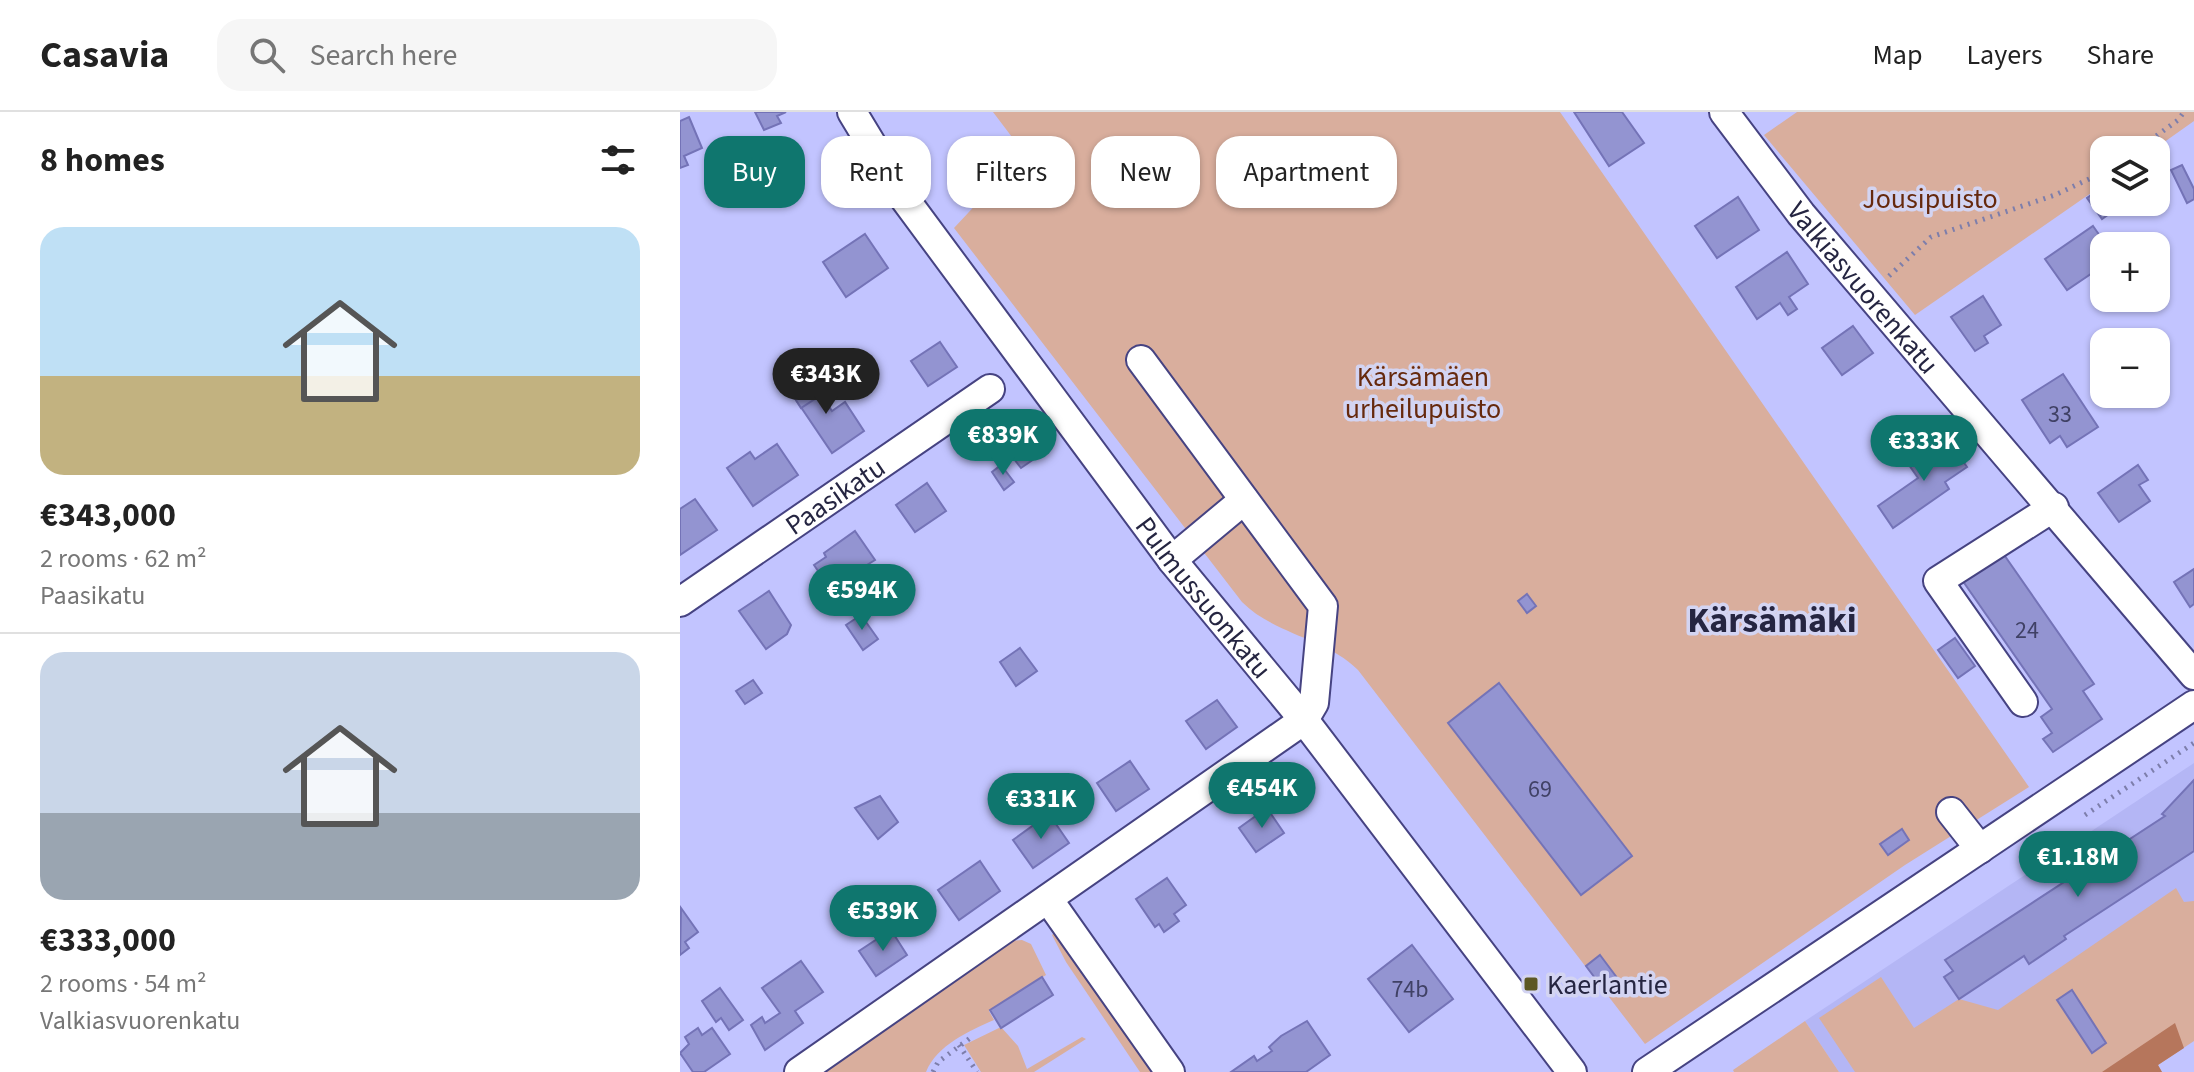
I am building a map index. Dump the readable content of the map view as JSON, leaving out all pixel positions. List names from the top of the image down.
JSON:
{
  "streets": {
    "street": ["Valkiasvuorenkatu", "Paasikatu", "Pulmussuonkatu"]
  },
  "districts": ["Kärsämäki"],
  "parks": ["Jousipuisto", "Kärsämäen urheilupuisto"],
  "places": {
    "transit": ["Kaerlantie"]
  },
  "house_numbers": [
    "33",
    "24",
    "69",
    "74b"
  ],
  "page": {
    "header": "Casavia",
    "search": "Search here",
    "nav": ["Map", "Layers", "Share"],
    "heading": "8 homes",
    "map_buttons": ["+", "−"],
    "chip": [
      "Buy",
      "Rent",
      "Filters",
      "New",
      "Apartment"
    ],
    "list": [
      {
        "name": "€343,000",
        "note": "2 rooms · 62 m² · Paasikatu"
      },
      {
        "name": "€333,000",
        "note": "2 rooms · 54 m² · Valkiasvuorenkatu"
      }
    ],
    "price": [
      "€343K",
      "€839K",
      "€333K",
      "€594K",
      "€454K",
      "€331K",
      "€1.18M",
      "€539K"
    ]
  }
}
